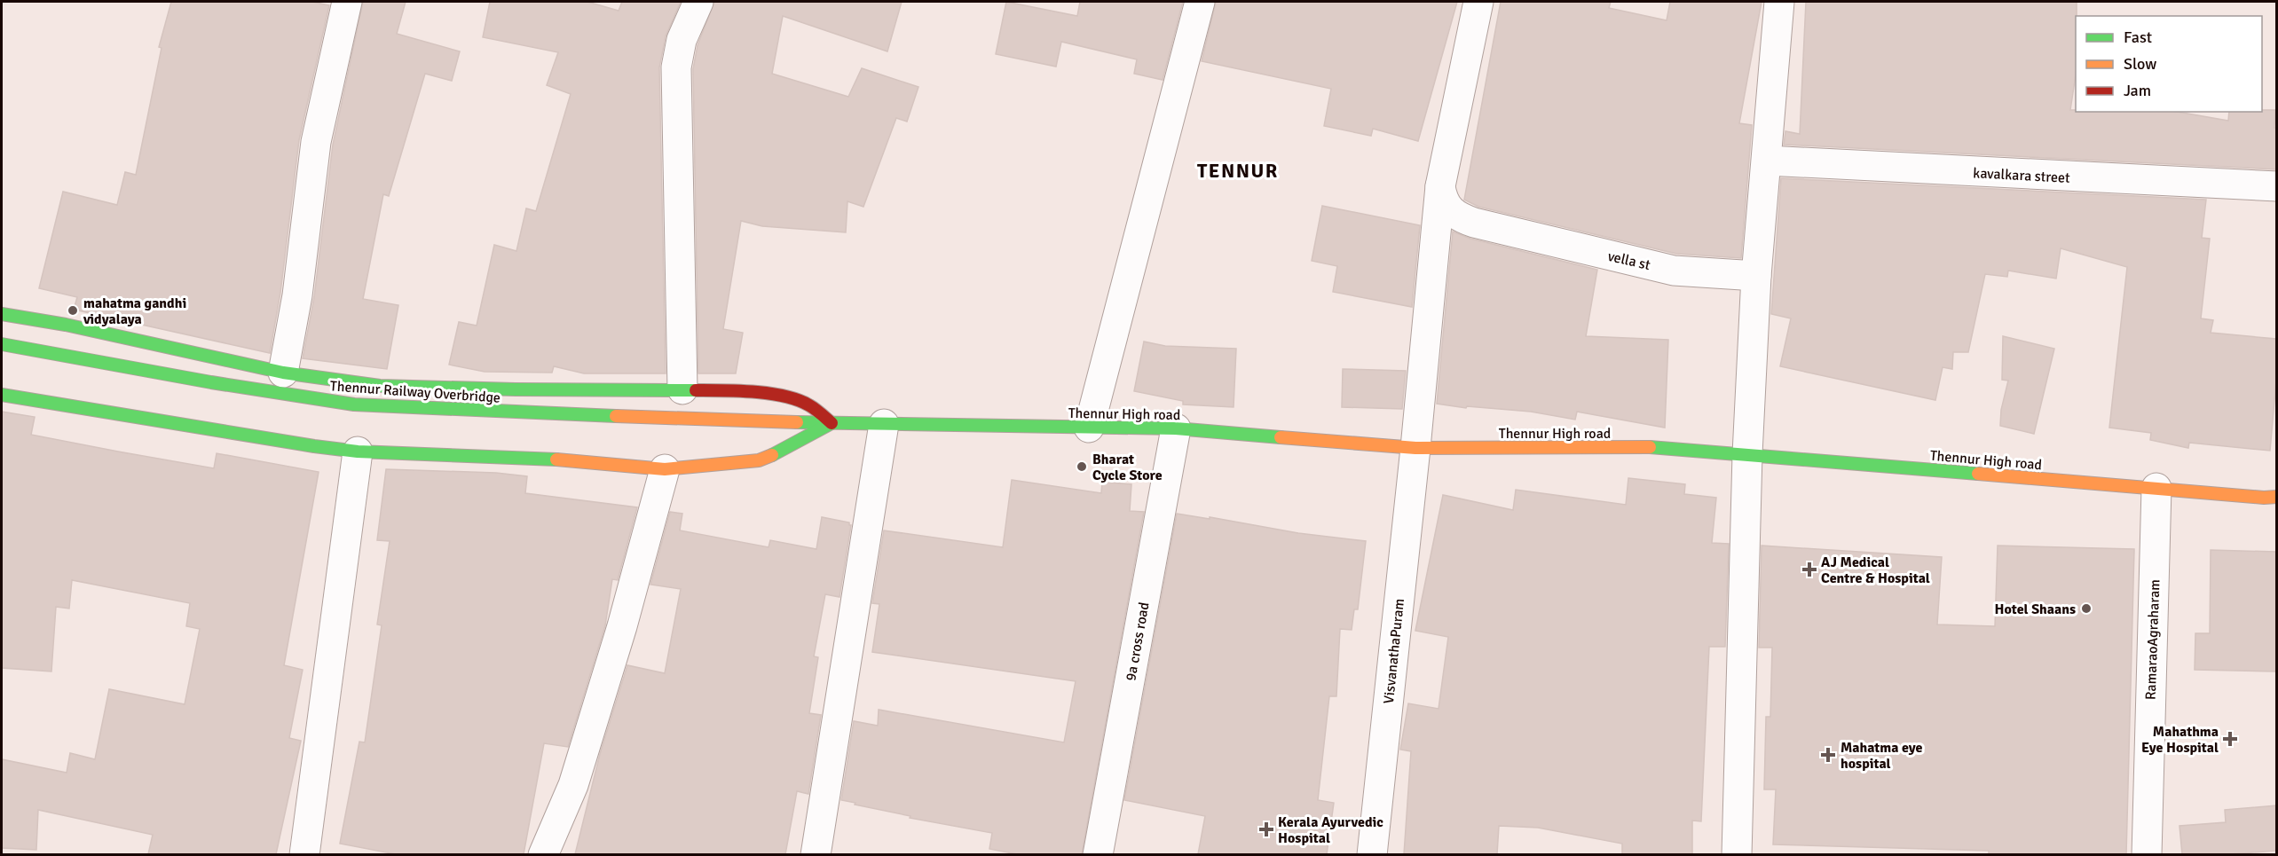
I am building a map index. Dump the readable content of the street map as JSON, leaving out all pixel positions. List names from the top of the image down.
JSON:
{
  "streets": {
    "main road": ["Thennur Railway Overbridge", "Thennur High road"],
    "street": [
      "kavalkara street",
      "vella st",
      "RamaraoAgraharam",
      "9a cross road",
      "VisvanathaPuram"
    ]
  },
  "crossings": [
    ["vella st", "VisvanathaPuram"],
    ["Thennur Railway Overbridge", "Thennur High road"],
    ["Thennur High road", "RamaraoAgraharam"],
    ["Thennur High road", "9a cross road"],
    ["Thennur High road", "VisvanathaPuram"]
  ],
  "districts": ["TENNUR"],
  "places": {
    "other": ["mahatma gandhi vidyalaya", "Bharat Cycle Store", "Hotel Shaans"],
    "health": [
      "AJ Medical Centre & Hospital",
      "Mahathma Eye Hospital",
      "Mahatma eye hospital",
      "Kerala Ayurvedic Hospital"
    ]
  },
  "legend": ["Fast", "Slow", "Jam"]
}
